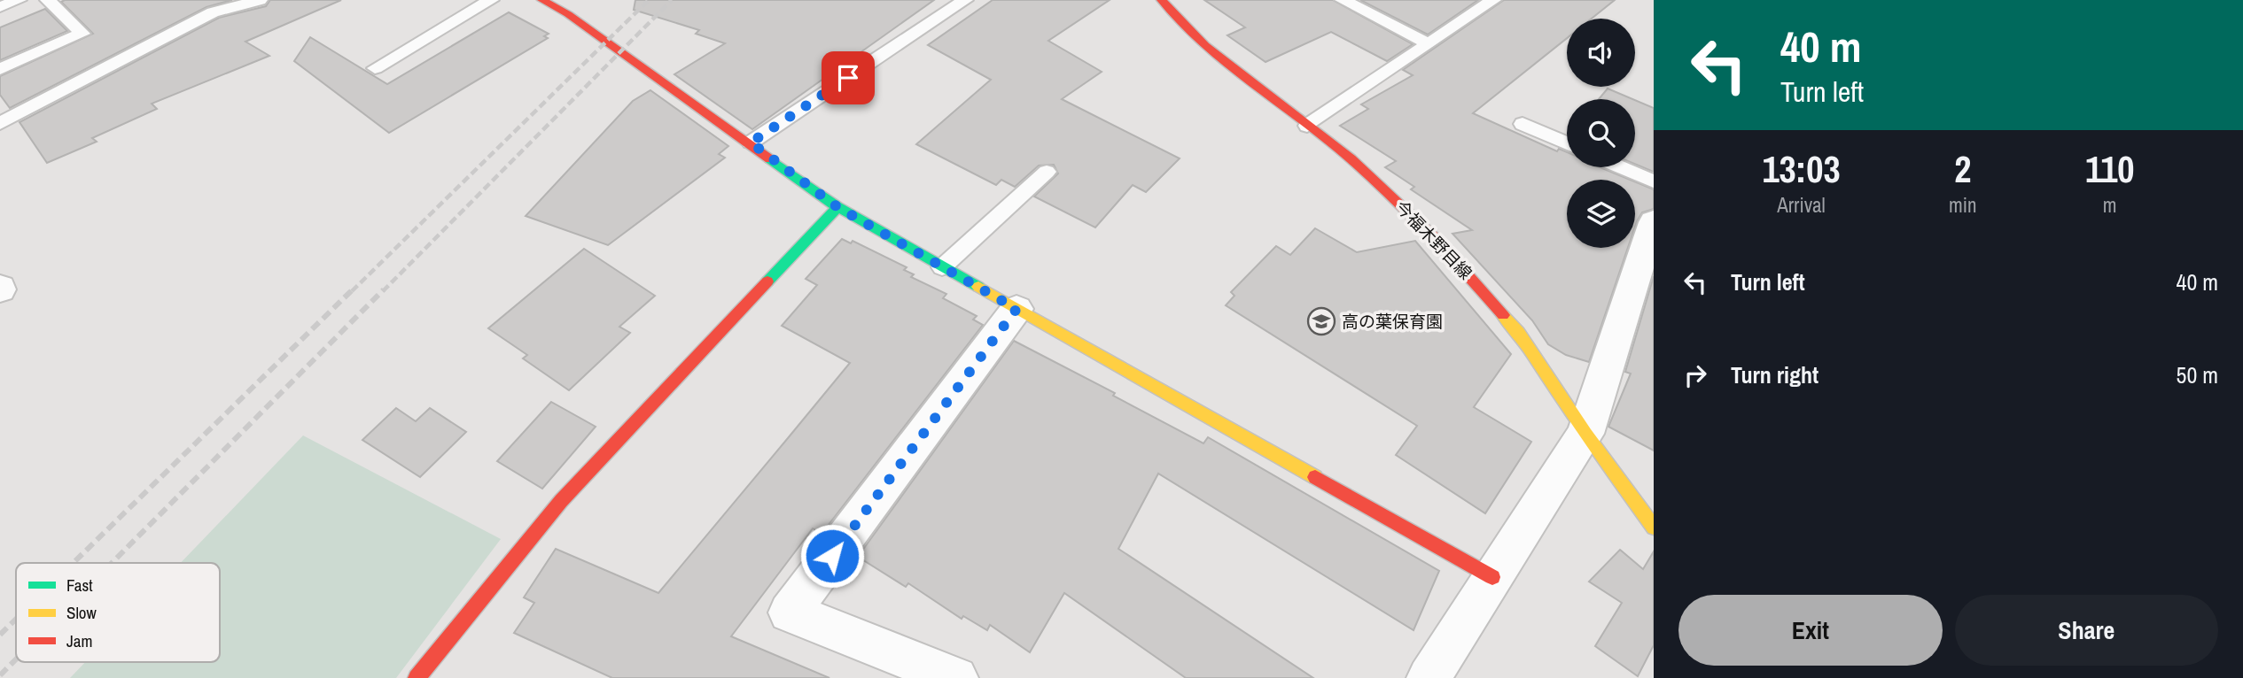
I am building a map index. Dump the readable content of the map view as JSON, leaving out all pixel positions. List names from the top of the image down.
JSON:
{
  "streets": {
    "street": ["今福木野目線"]
  },
  "places": {
    "school or university": ["高の葉保育園"]
  },
  "legend": ["Fast", "Slow", "Jam"],
  "page": {
    "turn": ["40 m", "Turn left"],
    "eta": [
      "13:03",
      "Arrival",
      "2",
      "min",
      "110",
      "m"
    ],
    "list": [
      {
        "name": "Turn left",
        "value": "40 m"
      },
      {
        "name": "Turn right",
        "value": "50 m"
      }
    ],
    "buttons": ["Exit", "Share"]
  }
}
